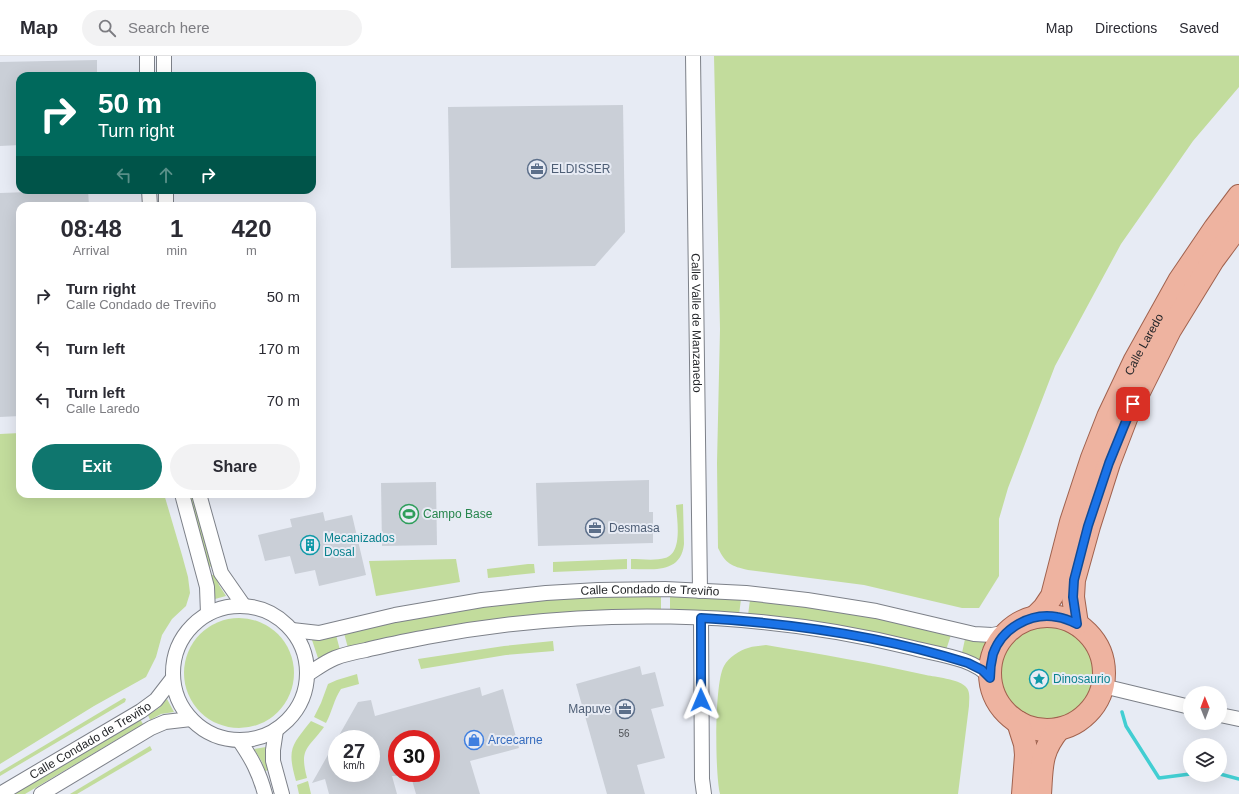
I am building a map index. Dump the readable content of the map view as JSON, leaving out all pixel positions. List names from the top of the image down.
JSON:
{
  "streets": {
    "main road": ["Calle Laredo"],
    "street": ["Calle Valle de Manzanedo", "Calle Condado de Treviño"]
  },
  "crossings": [
    ["Calle Valle de Manzanedo", "Calle Condado de Treviño"],
    ["Calle Laredo", "Calle Condado de Treviño"]
  ],
  "places": {
    "office": ["ELDISSER", "Desmasa", "Mapuve"],
    "sports": ["Campo Base"],
    "building": ["Mecanizados Dosal"],
    "place": ["Dinosaurio"],
    "shop": ["Arcecarne"]
  },
  "house_numbers": ["56"],
  "north": "top",
  "page": {
    "header": "Map",
    "search": "Search here",
    "nav": ["Map", "Directions", "Saved"],
    "turn": ["50 m", "Turn right"],
    "eta": [
      "08:48",
      "Arrival",
      "1",
      "min",
      "420",
      "m"
    ],
    "list": [
      {
        "name": "Turn right",
        "note": "Calle Condado de Treviño",
        "value": "50 m"
      },
      {
        "name": "Turn left",
        "value": "170 m"
      },
      {
        "name": "Turn left",
        "note": "Calle Laredo",
        "value": "70 m"
      }
    ],
    "buttons": ["Exit", "Share"],
    "speed": "27 km/h",
    "limit": "30"
  }
}
